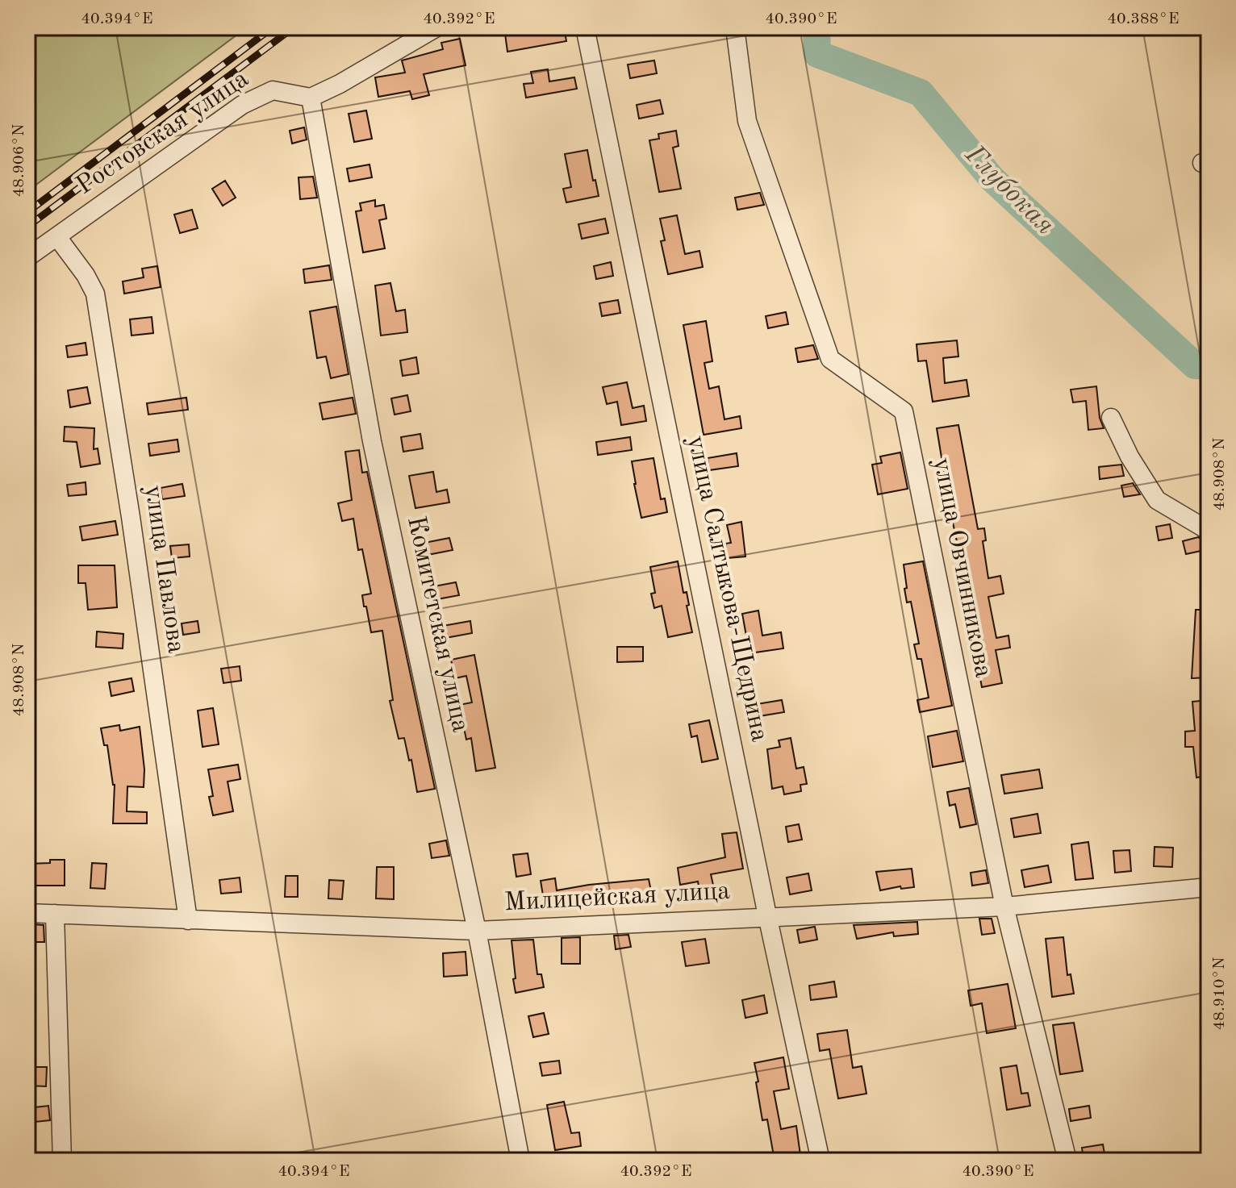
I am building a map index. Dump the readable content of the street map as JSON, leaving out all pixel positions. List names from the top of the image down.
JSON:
{
  "streets": {
    "street": [
      "Ростовская улица",
      "улица Овчинникова",
      "улица Павлова",
      "улица Салтыкова-Щедрина",
      "Комитетская улица",
      "Милицейская улица"
    ]
  },
  "crossings": [
    ["Ростовская улица", "улица Павлова"],
    ["Ростовская улица", "Комитетская улица"],
    ["улица Овчинникова", "Милицейская улица"],
    ["улица Павлова", "Милицейская улица"],
    ["улица Салтыкова-Щедрина", "Милицейская улица"],
    ["Комитетская улица", "Милицейская улица"]
  ],
  "water": ["Глубокая"],
  "coordinates": [
    "40.394°E",
    "40.392°E",
    "40.390°E",
    "40.388°E",
    "48.906°N",
    "48.908°N",
    "48.910°N"
  ]
}
